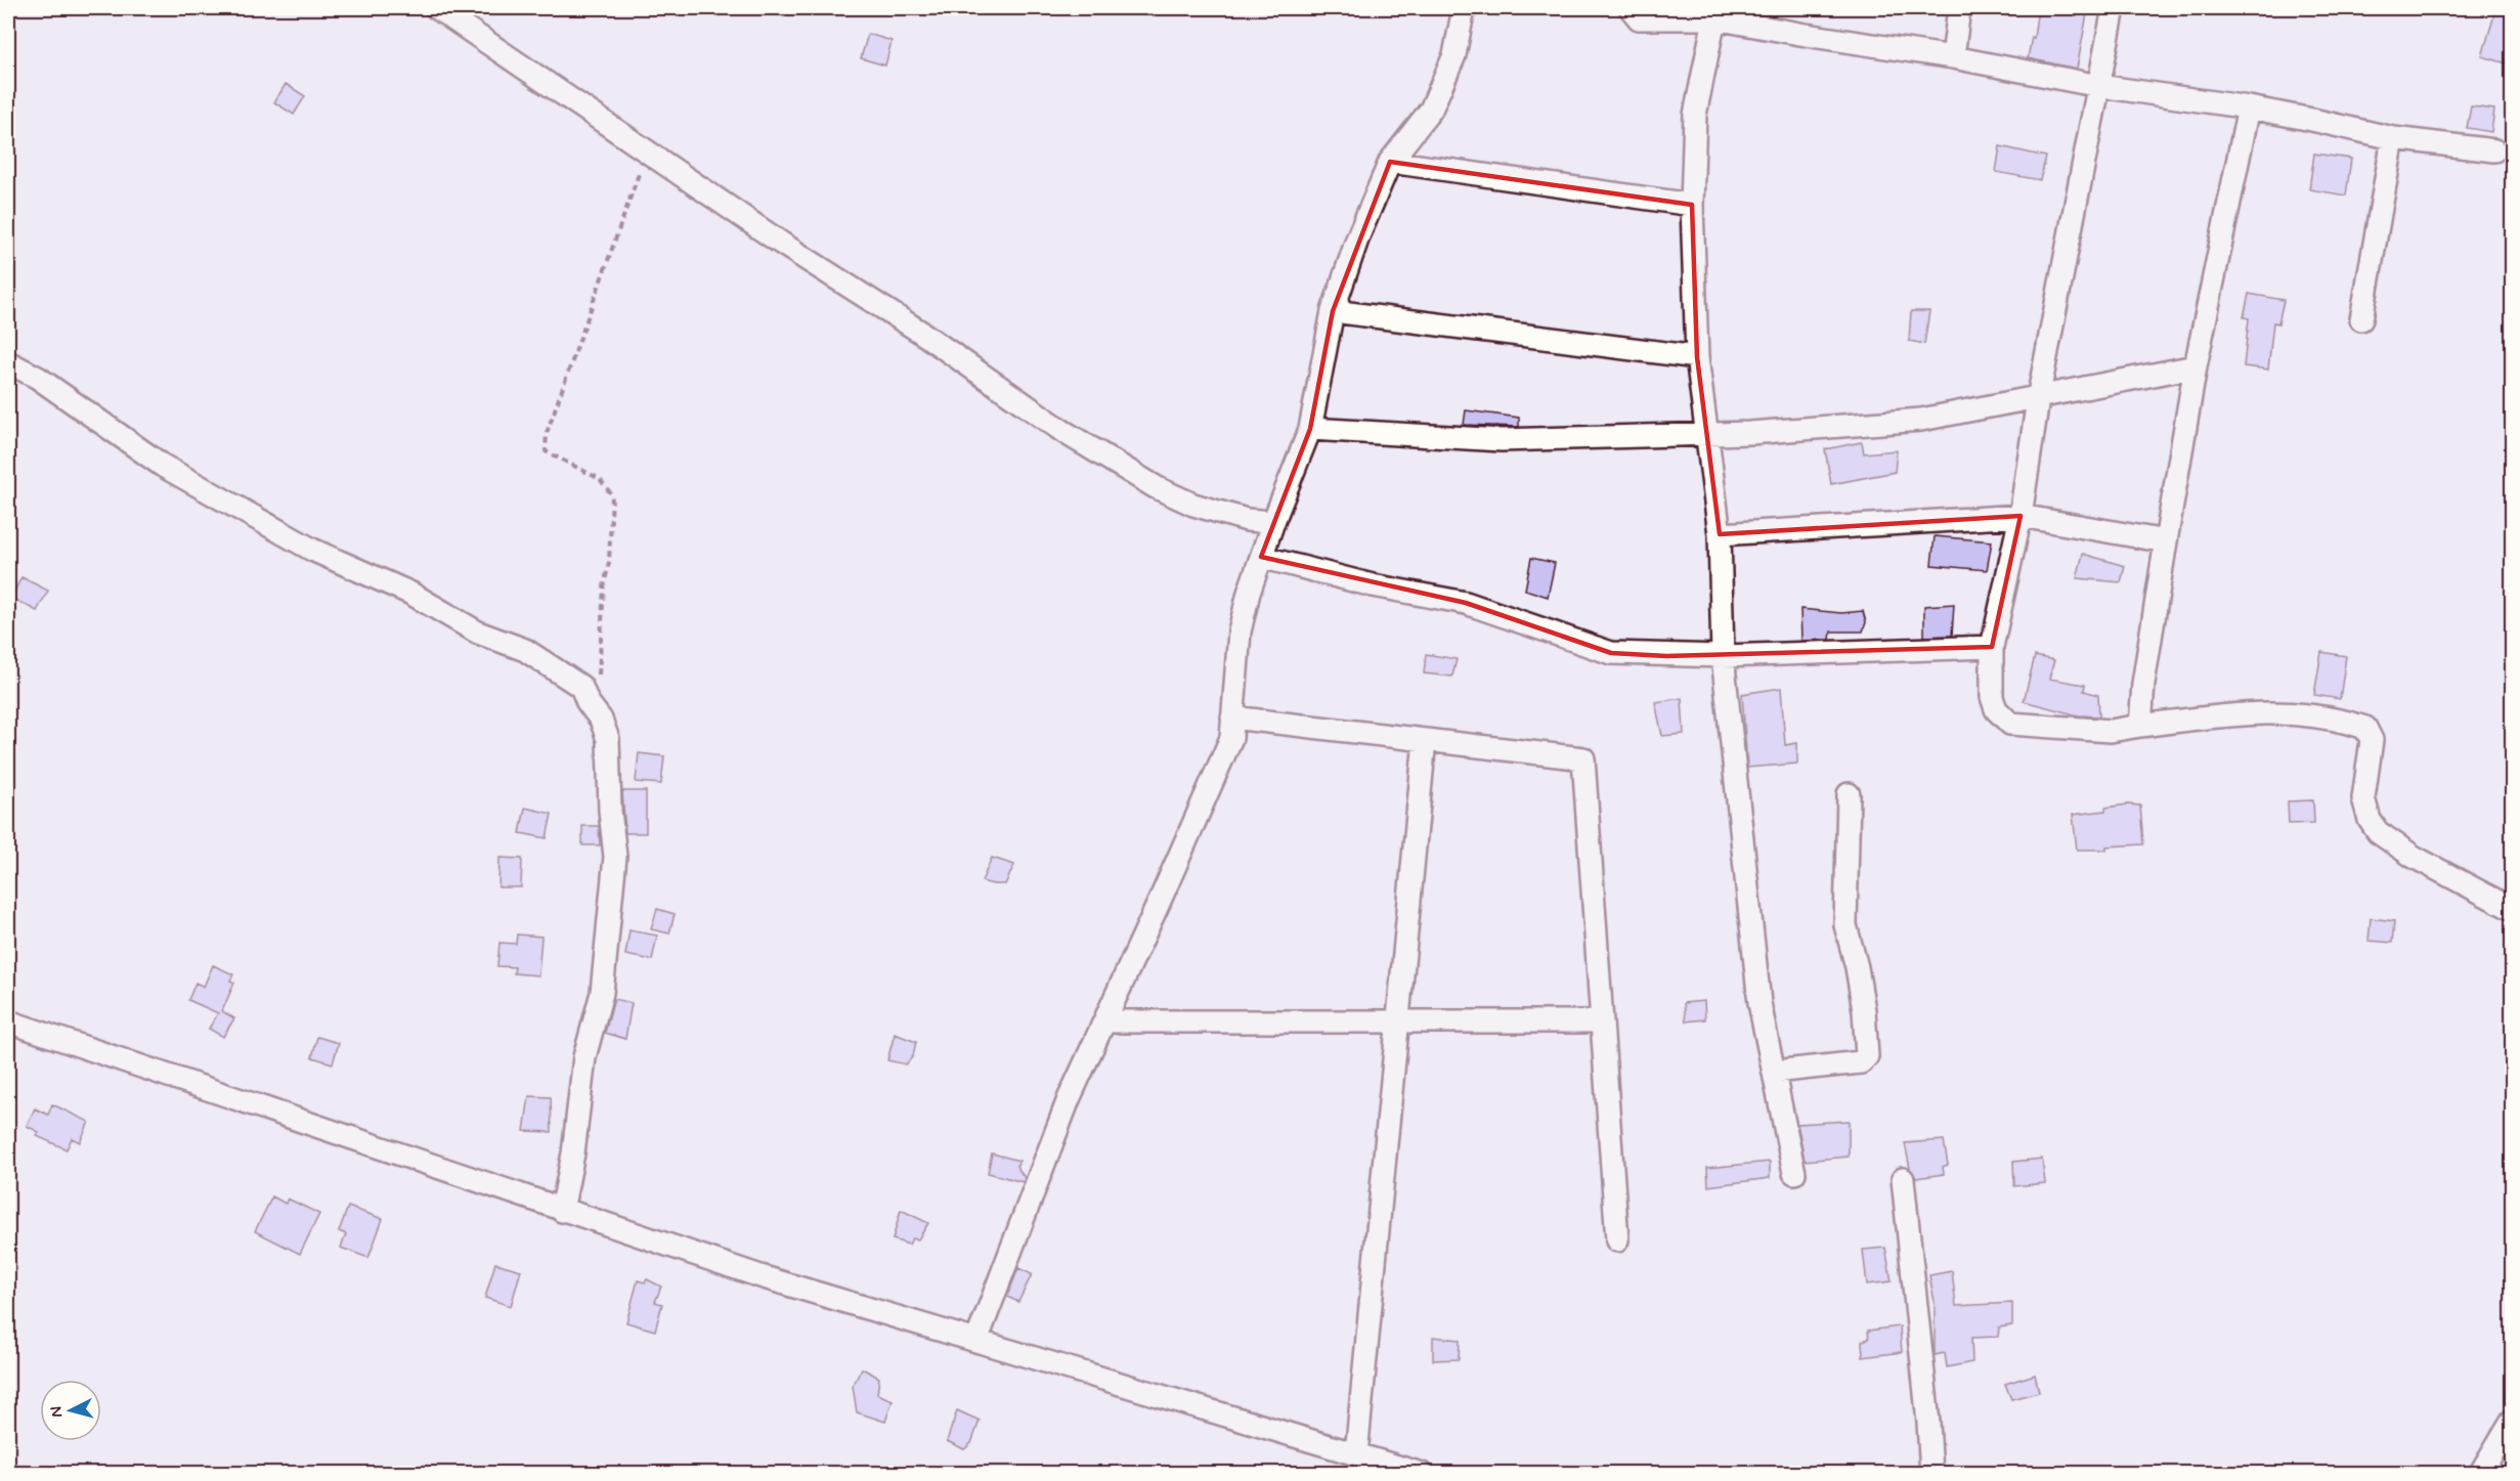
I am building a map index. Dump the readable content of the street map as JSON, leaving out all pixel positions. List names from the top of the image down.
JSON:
{
  "north": "left"
}
